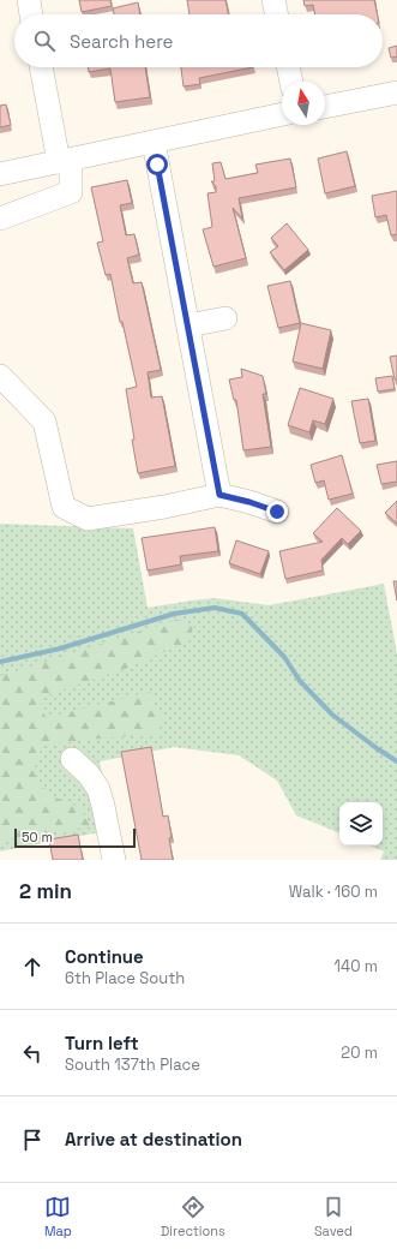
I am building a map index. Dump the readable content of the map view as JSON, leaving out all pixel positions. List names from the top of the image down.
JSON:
{
  "scale_bar": "50 m",
  "north": "top",
  "page": {
    "search": "Search here",
    "scale": "50 m",
    "heading": ["2 min", "Walk · 160 m"],
    "list": [
      ["Continue", "6th Place South", "140 m"],
      ["Turn left", "South 137th Place", "20 m"],
      "Arrive at destination"
    ],
    "nav": ["Map", "Directions", "Saved"]
  }
}
